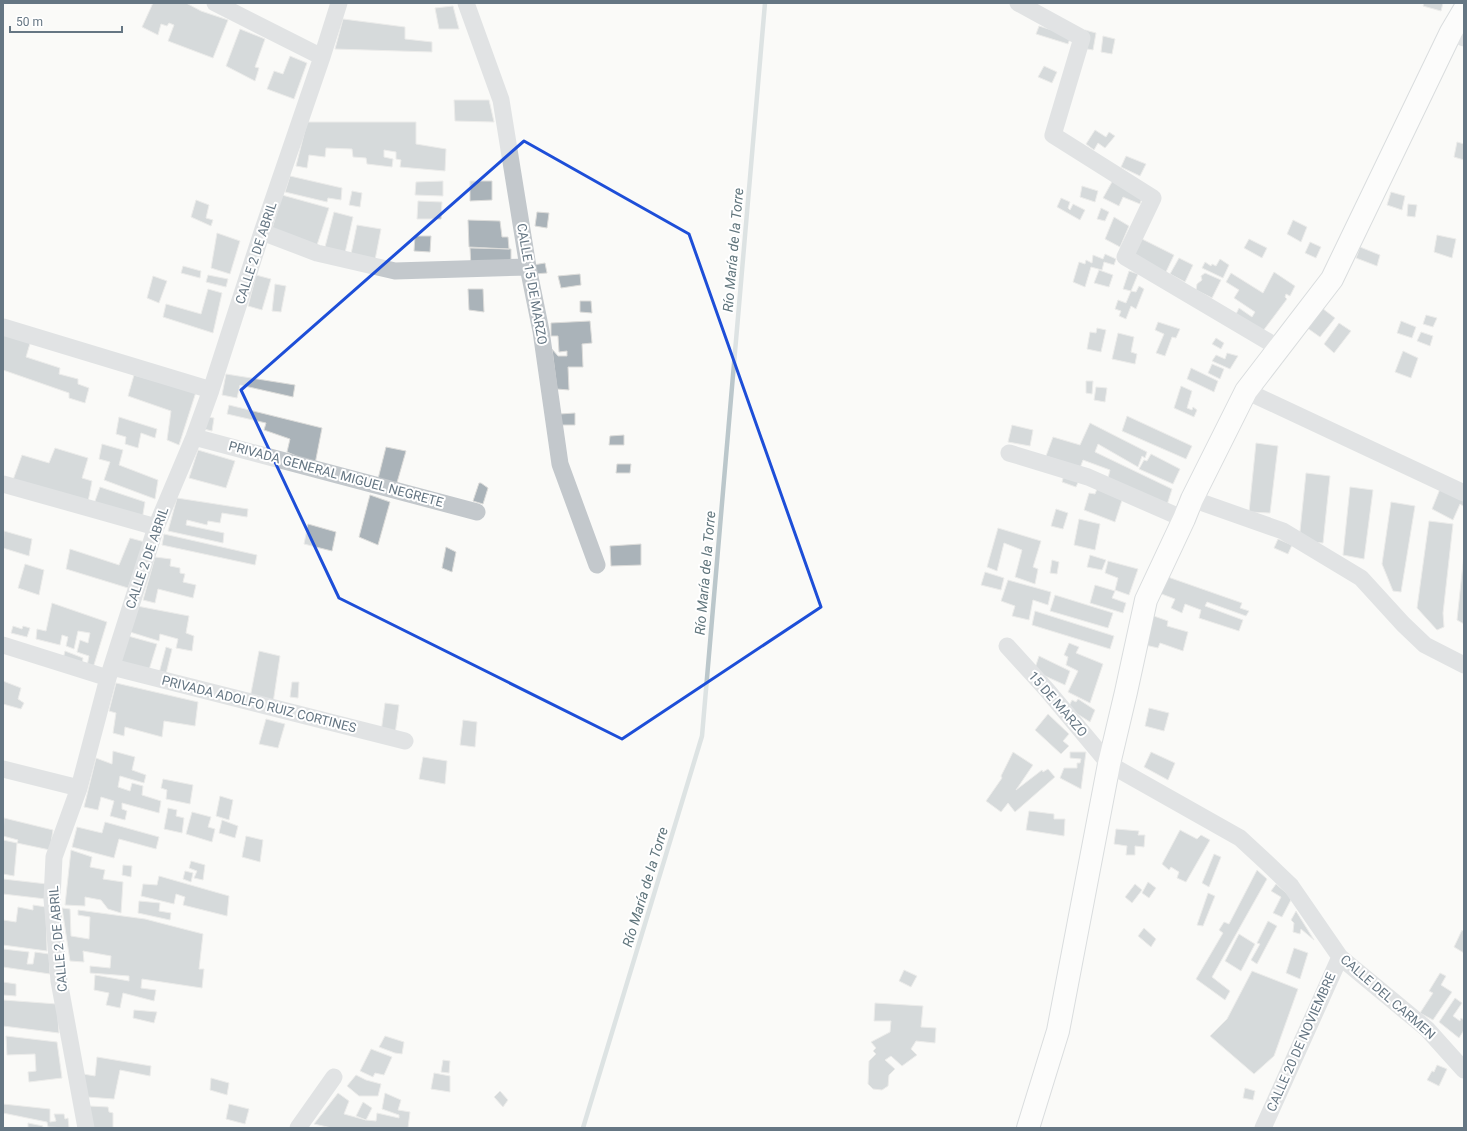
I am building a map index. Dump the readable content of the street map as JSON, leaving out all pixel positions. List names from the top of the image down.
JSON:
{
  "streets": {
    "street": [
      "CALLE 2 DE ABRIL",
      "CALLE 15 DE MARZO",
      "PRIVADA GENERAL MIGUEL NEGRETE",
      "PRIVADA ADOLFO RUIZ CORTINES",
      "15 DE MARZO",
      "CALLE DEL CARMEN",
      "CALLE 20 DE NOVIEMBRE"
    ]
  },
  "crossings": [
    ["CALLE 2 DE ABRIL", "PRIVADA GENERAL MIGUEL NEGRETE"],
    ["CALLE 2 DE ABRIL", "PRIVADA ADOLFO RUIZ CORTINES"],
    ["15 DE MARZO", "CALLE DEL CARMEN"],
    ["CALLE DEL CARMEN", "CALLE 20 DE NOVIEMBRE"]
  ],
  "water": ["Río María de la Torre"],
  "scale_bar": "50 m"
}
